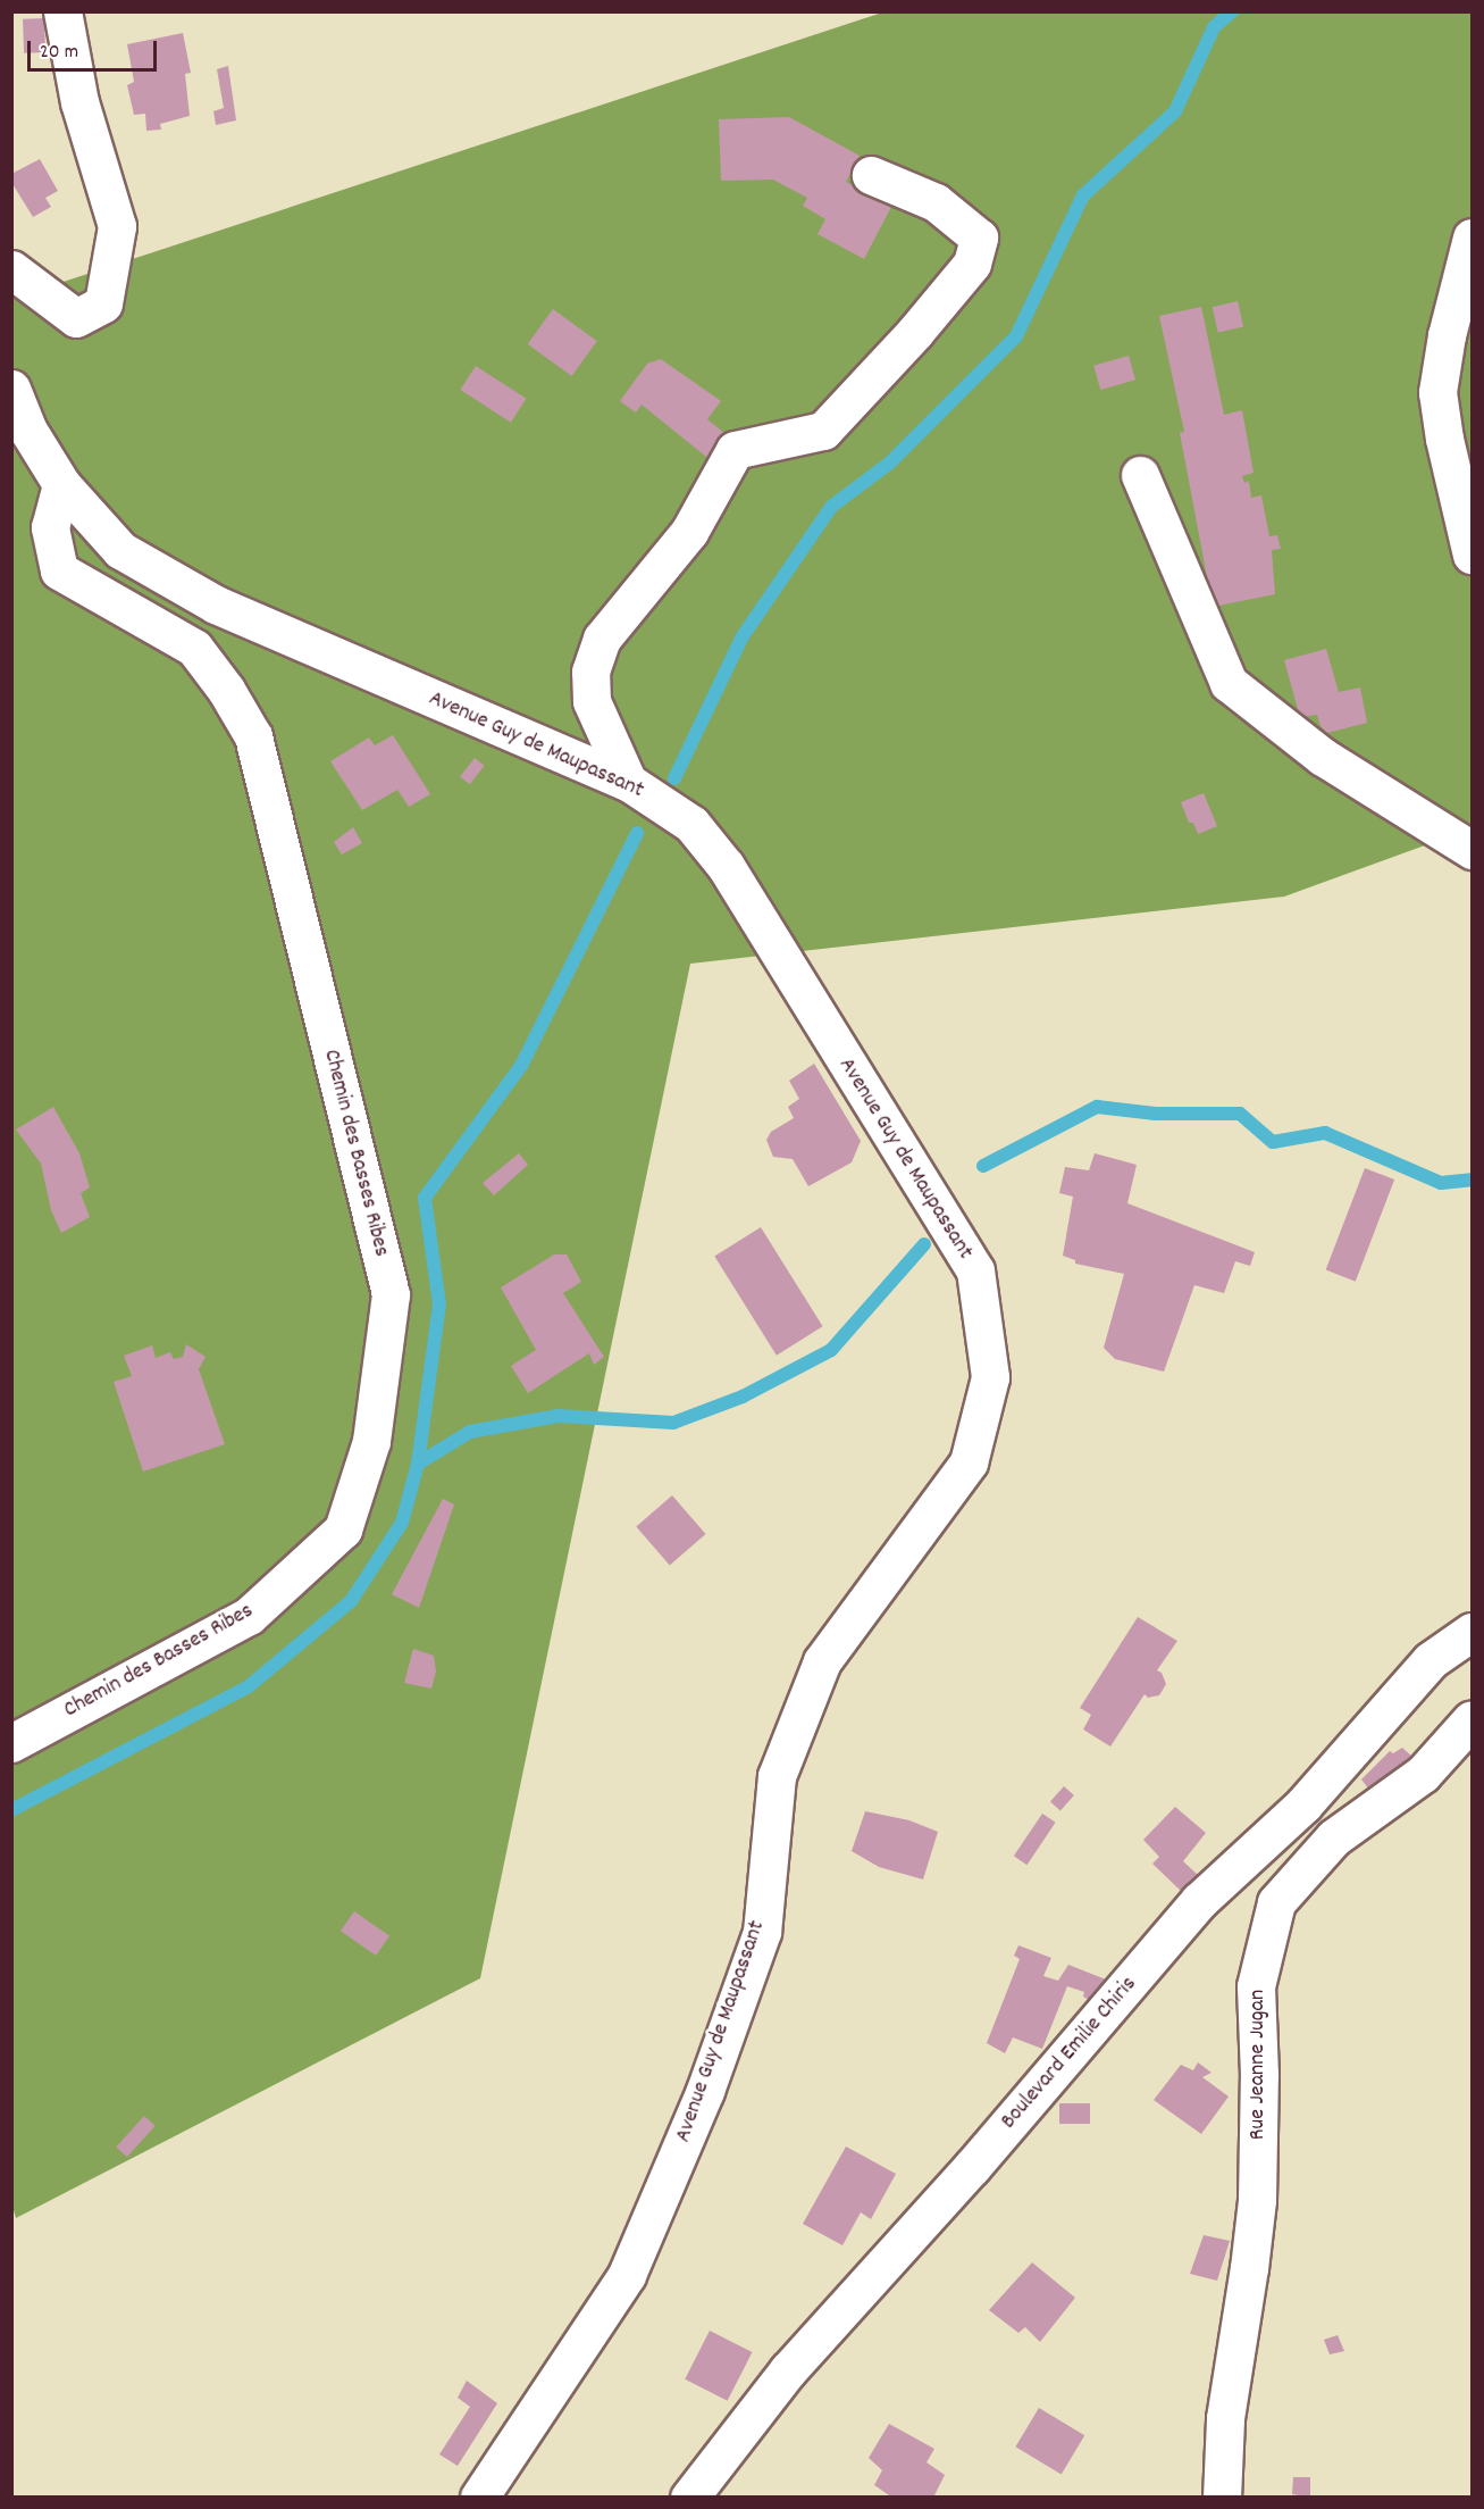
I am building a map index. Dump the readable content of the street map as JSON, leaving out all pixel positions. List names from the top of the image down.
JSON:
{
  "streets": {
    "street": [
      "Avenue Guy de Maupassant",
      "Chemin des Basses Ribes",
      "Boulevard Emilie Chiris",
      "Rue Jeanne Jugan"
    ]
  },
  "crossings": [
    ["Avenue Guy de Maupassant", "Chemin des Basses Ribes"]
  ],
  "scale_bar": "20 m"
}
